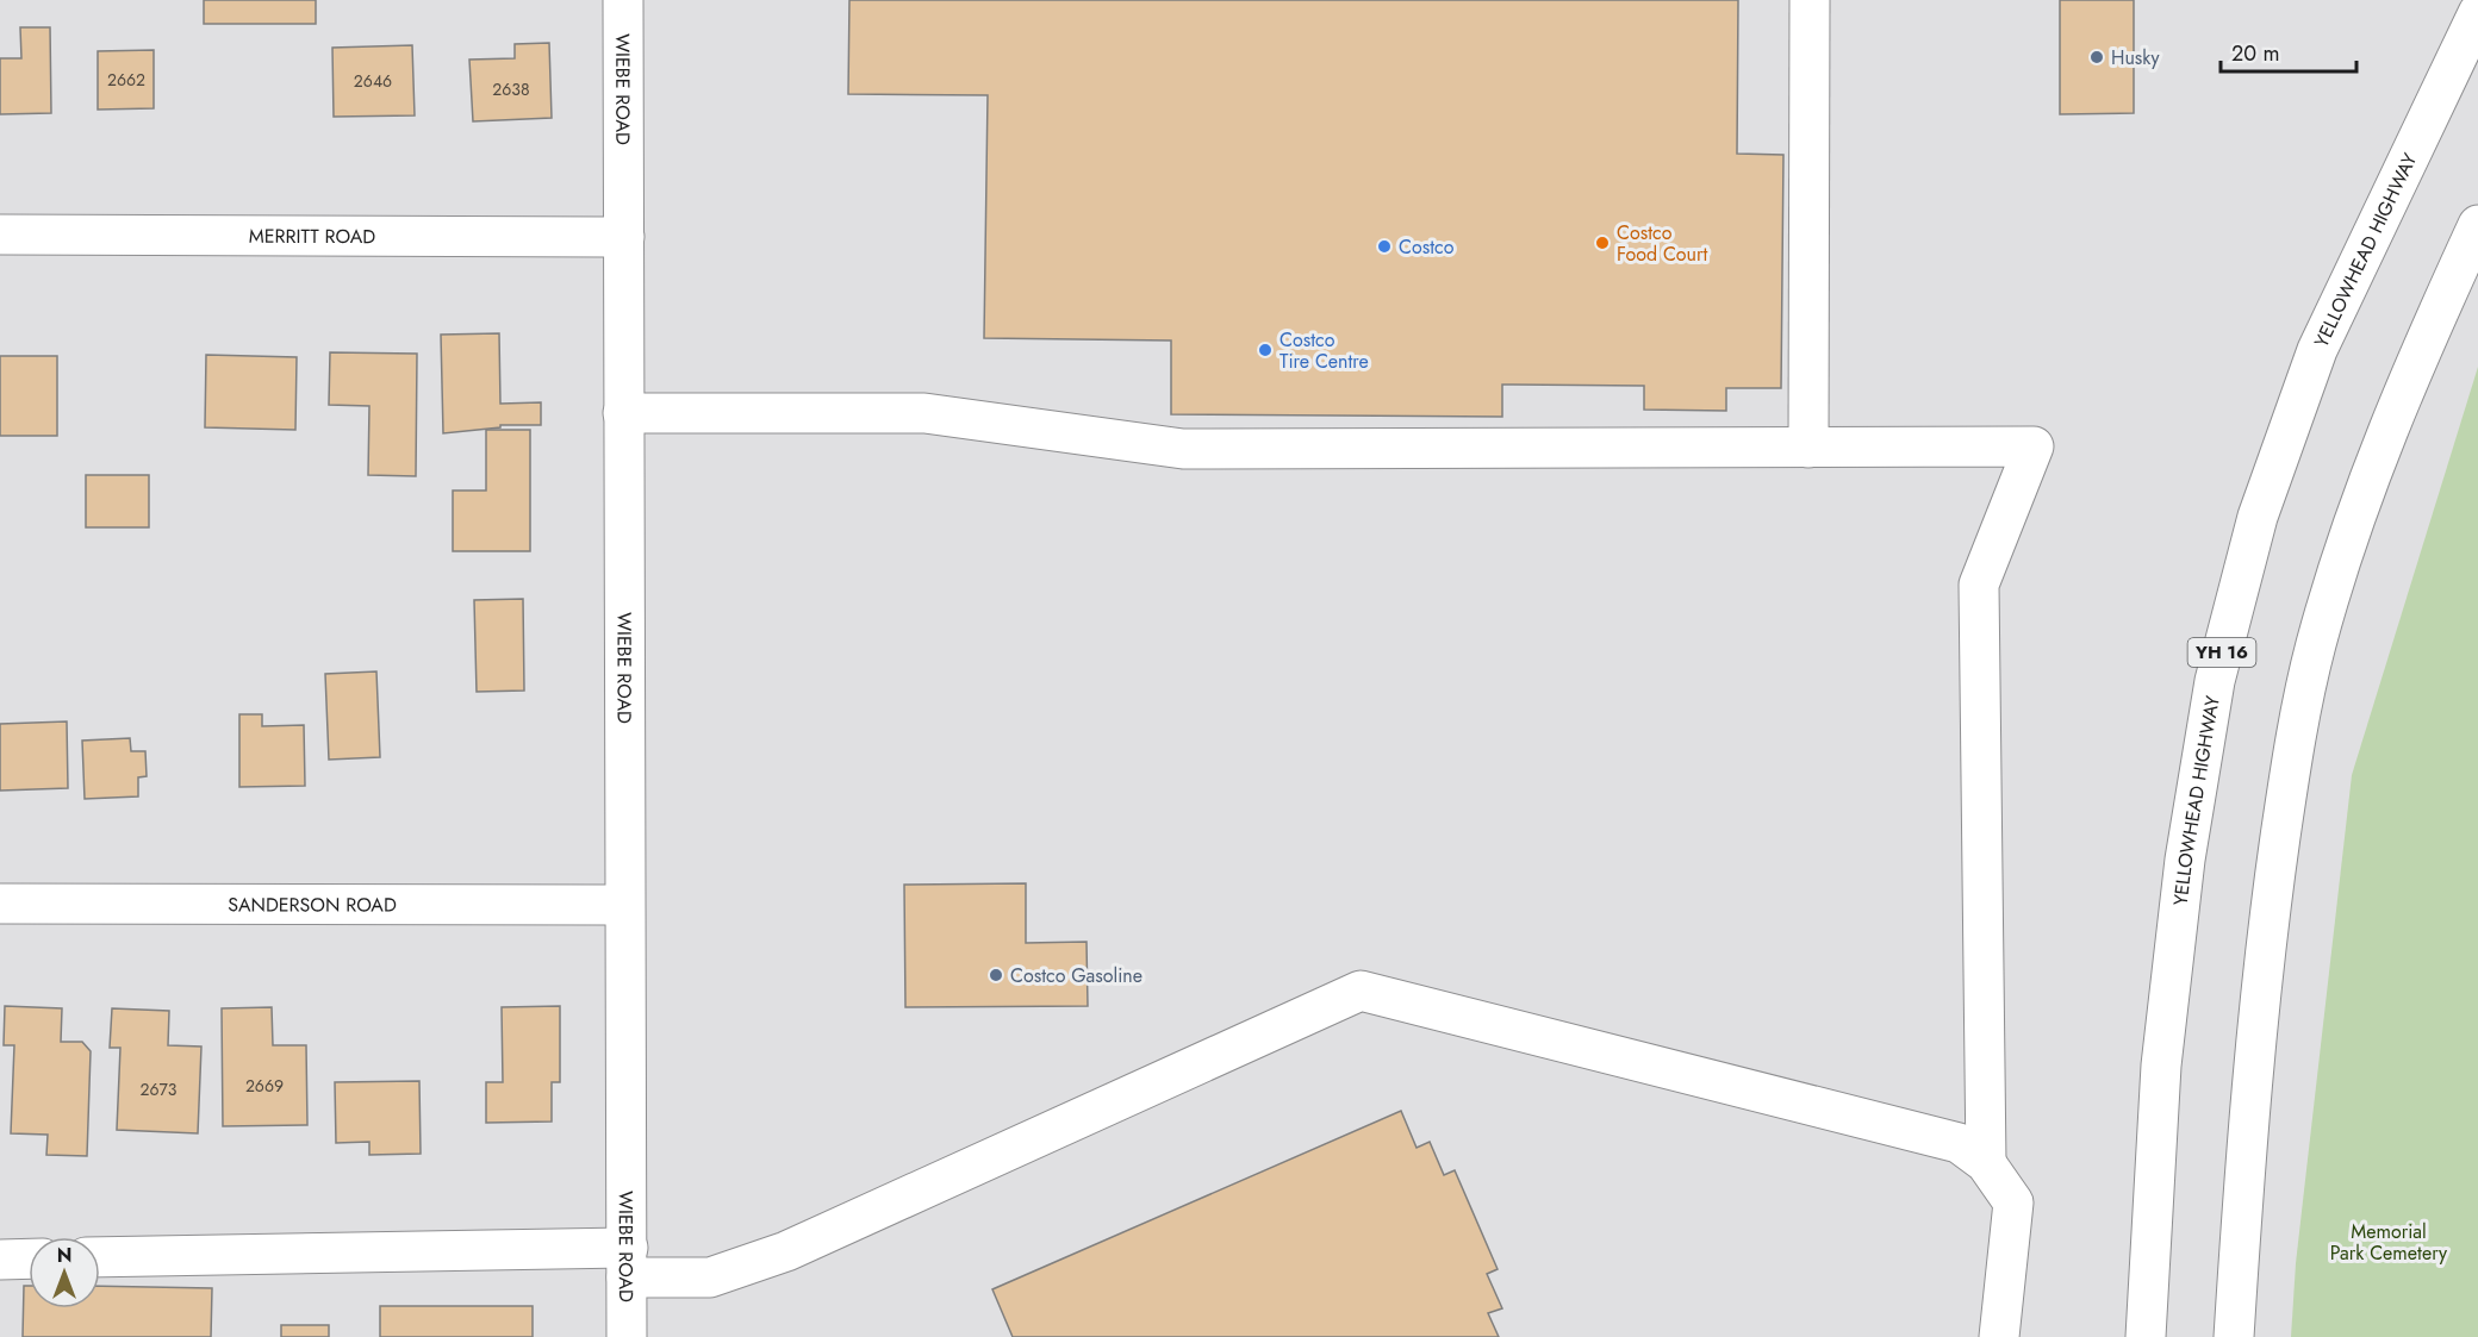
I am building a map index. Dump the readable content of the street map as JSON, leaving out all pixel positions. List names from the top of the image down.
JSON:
{
  "streets": {
    "main road": [
      "WIEBE ROAD",
      "MERRITT ROAD",
      "YELLOWHEAD HIGHWAY",
      "YH 16",
      "SANDERSON ROAD"
    ]
  },
  "crossings": [
    ["WIEBE ROAD", "MERRITT ROAD"],
    ["WIEBE ROAD", "SANDERSON ROAD"]
  ],
  "parks": ["Memorial Park Cemetery"],
  "places": [
    "Husky",
    "Costco Food Court",
    "Costco",
    "Costco Tire Centre",
    "Costco Gasoline"
  ],
  "house_numbers": [
    "2662",
    "2646",
    "2638",
    "2669",
    "2673"
  ],
  "scale_bar": "20 m",
  "north": "top"
}
